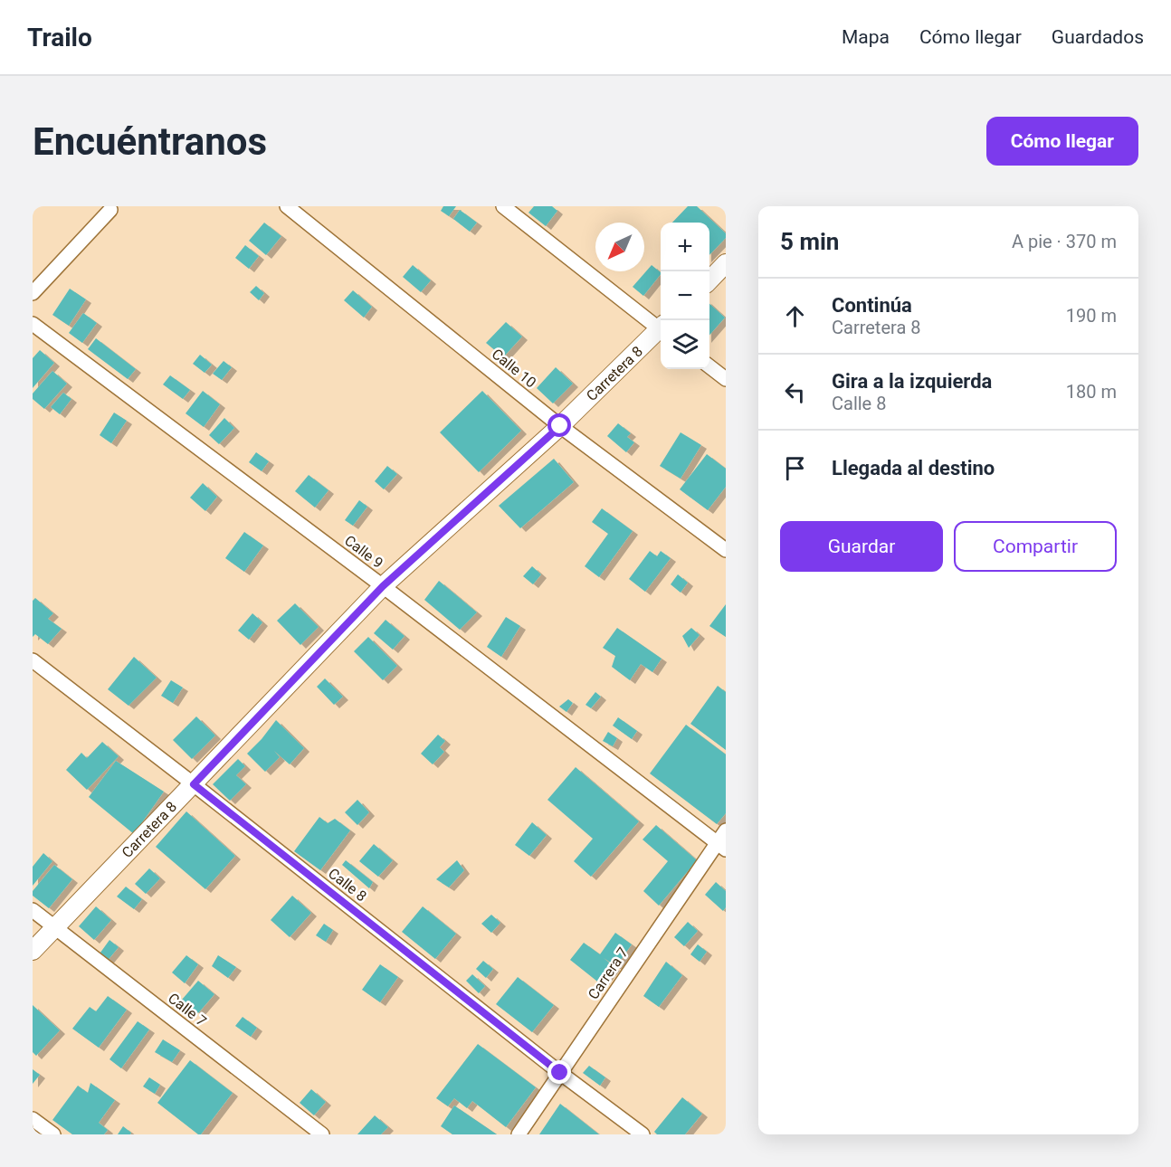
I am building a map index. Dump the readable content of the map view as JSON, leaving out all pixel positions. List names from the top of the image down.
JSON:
{
  "streets": {
    "street": [
      "Calle 10",
      "Carretera 8",
      "Calle 9",
      "Calle 8",
      "Carrera 7",
      "Calle 7"
    ]
  },
  "crossings": [
    ["Calle 10", "Carretera 8"],
    ["Carretera 8", "Calle 9"],
    ["Carretera 8", "Calle 8"],
    ["Carretera 8", "Calle 7"],
    ["Calle 9", "Carrera 7"],
    ["Calle 8", "Carrera 7"]
  ],
  "north": "bottom left",
  "page": {
    "header": "Trailo",
    "nav": ["Mapa", "Cómo llegar", "Guardados"],
    "buttons": [
      "Cómo llegar",
      ["Guardar", "Compartir"]
    ],
    "title": "Encuéntranos",
    "heading": ["5 min", "A pie · 370 m"],
    "map_buttons": ["+", "−"],
    "list": [
      ["Continúa", "Carretera 8", "190 m"],
      ["Gira a la izquierda", "Calle 8", "180 m"],
      "Llegada al destino"
    ]
  }
}
